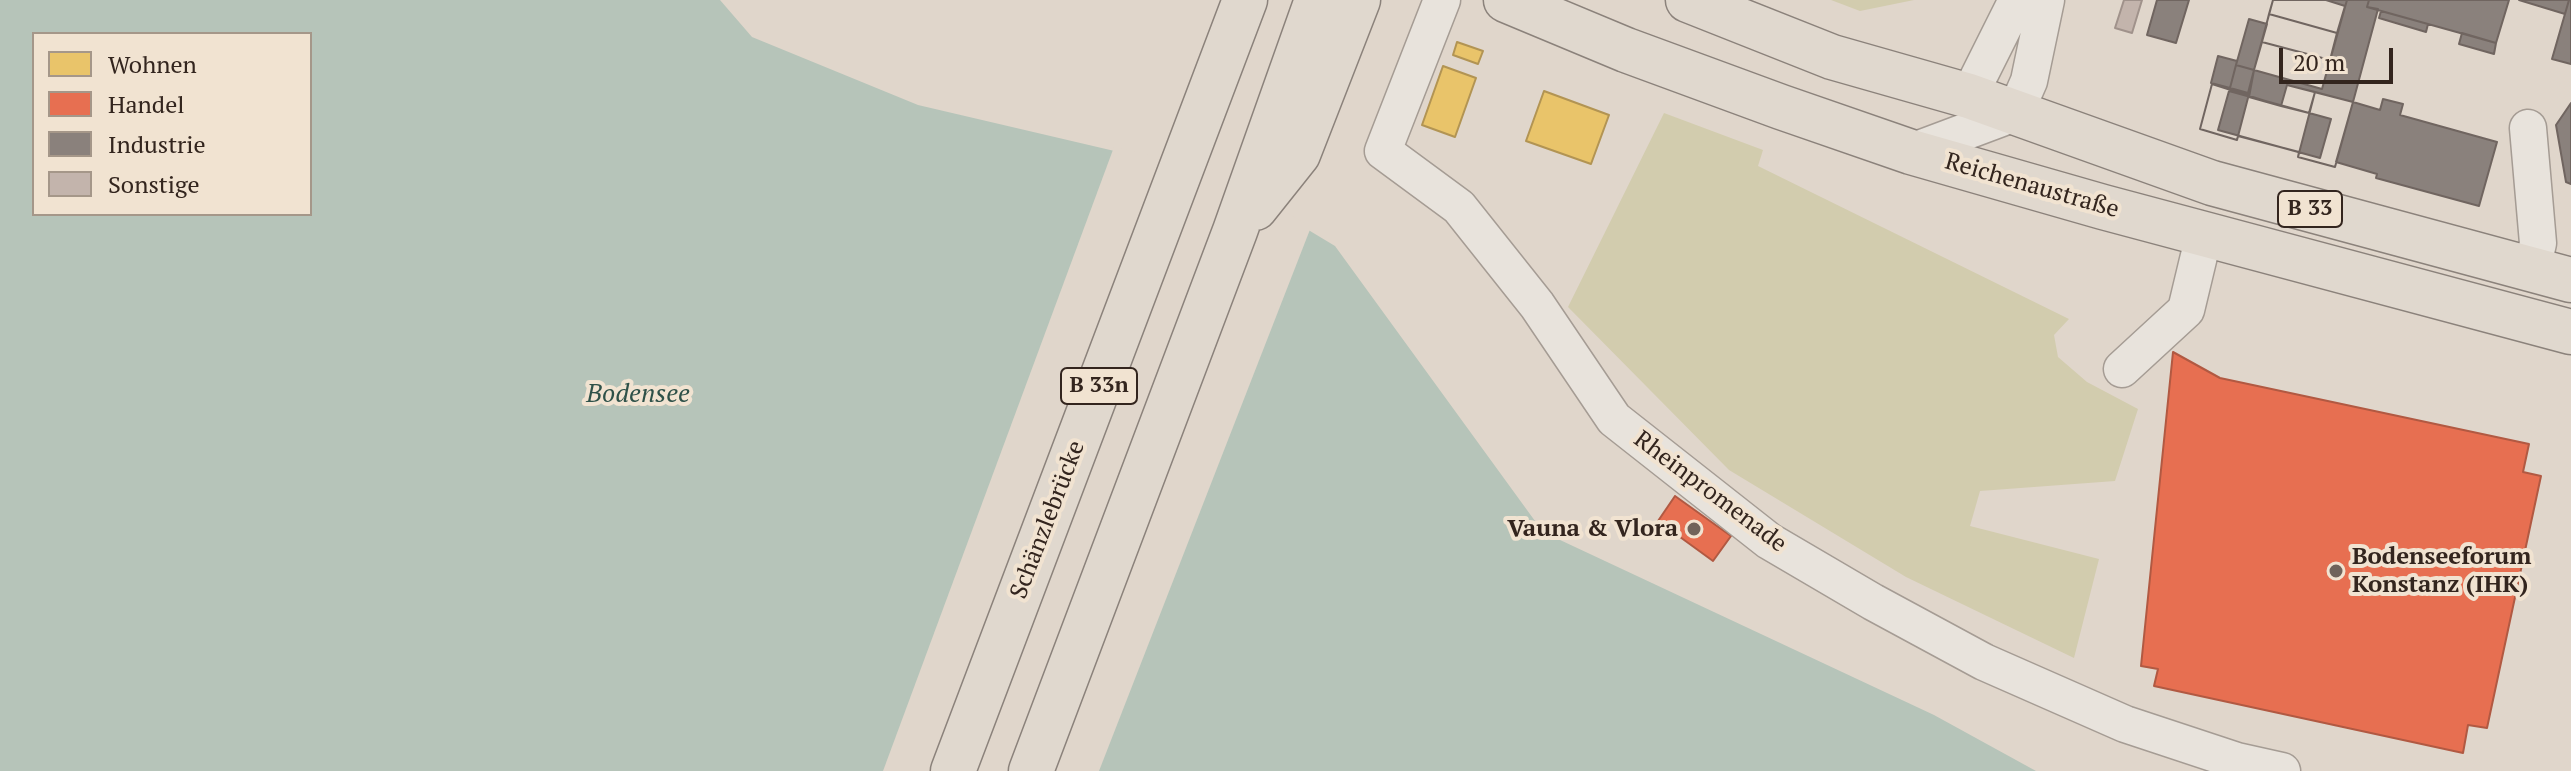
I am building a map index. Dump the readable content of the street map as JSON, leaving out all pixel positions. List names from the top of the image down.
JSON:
{
  "streets": {
    "main road": [
      "Reichenaustraße",
      "B 33",
      "B 33n",
      "Schänzlebrücke"
    ],
    "street": ["Rheinpromenade"]
  },
  "water": ["Bodensee"],
  "places": ["Vauna & Vlora", "Bodenseeforum Konstanz (IHK)"],
  "legend": [
    "Wohnen",
    "Handel",
    "Industrie",
    "Sonstige"
  ],
  "scale_bar": "20 m"
}
